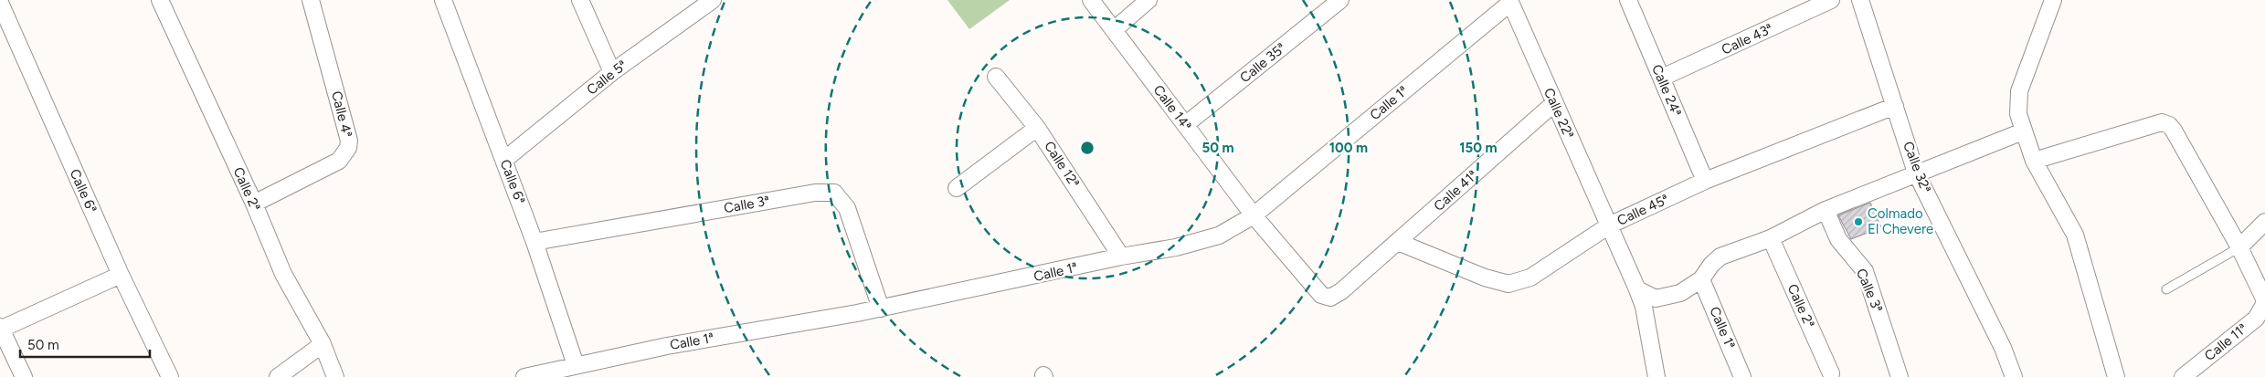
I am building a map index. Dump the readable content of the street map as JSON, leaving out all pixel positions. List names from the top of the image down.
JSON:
{
  "streets": {
    "street": [
      "Calle 43ª",
      "Calle 35ª",
      "Calle 5ª",
      "Calle 24ª",
      "Calle 1ª",
      "Calle 14ª",
      "Calle 22ª",
      "Calle 4ª",
      "Calle 12ª",
      "Calle 32ª",
      "Calle 6ª",
      "Calle 2ª",
      "Calle 41ª",
      "Calle 3ª",
      "Calle 45ª",
      "Calle 11ª"
    ]
  },
  "crossings": [
    ["Calle 43ª", "Calle 24ª"],
    ["Calle 35ª", "Calle 14ª"],
    ["Calle 5ª", "Calle 6ª"],
    ["Calle 24ª", "Calle 45ª"],
    ["Calle 1ª", "Calle 14ª"],
    ["Calle 1ª", "Calle 22ª"],
    ["Calle 1ª", "Calle 12ª"],
    ["Calle 1ª", "Calle 6ª"],
    ["Calle 1ª", "Calle 41ª"],
    ["Calle 1ª", "Calle 3ª"],
    ["Calle 14ª", "Calle 41ª"],
    ["Calle 22ª", "Calle 41ª"],
    ["Calle 22ª", "Calle 45ª"],
    ["Calle 4ª", "Calle 2ª"],
    ["Calle 32ª", "Calle 45ª"],
    ["Calle 6ª", "Calle 3ª"],
    ["Calle 41ª", "Calle 45ª"]
  ],
  "places": ["Colmado El Chevere"],
  "scale_bar": "50 m",
  "rings": ["50 m", "100 m", "150 m"]
}
